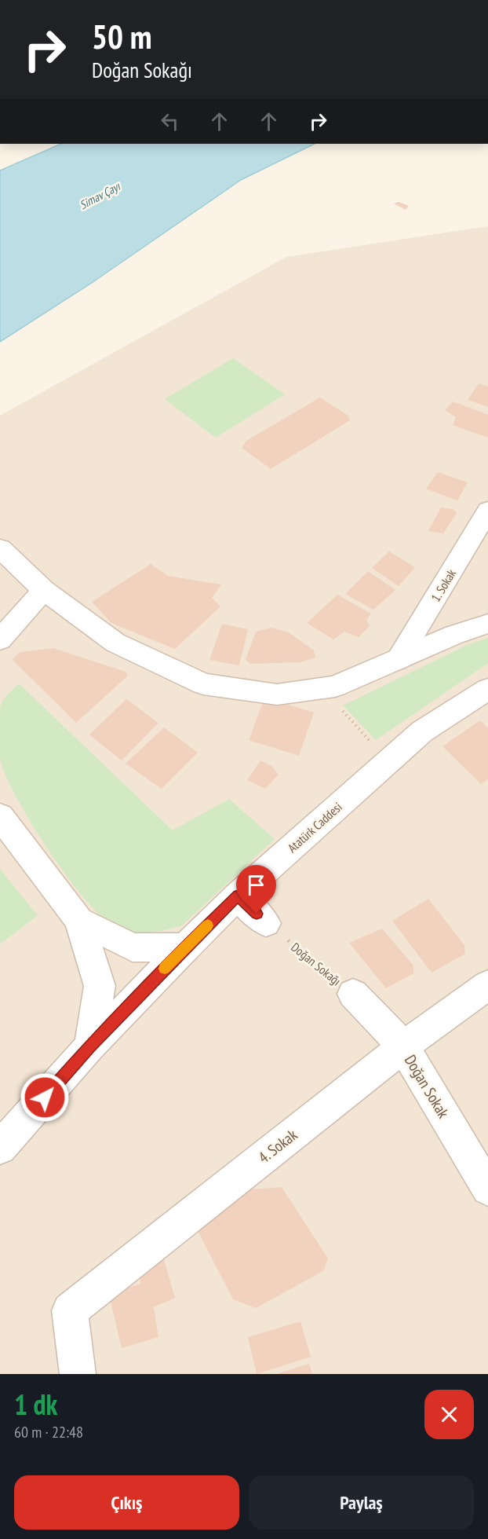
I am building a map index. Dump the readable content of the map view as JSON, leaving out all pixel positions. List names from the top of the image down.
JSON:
{
  "streets": {
    "main road": [
      "1. Sokak",
      "Atatürk Caddesi",
      "Doğan Sokak",
      "4. Sokak"
    ],
    "path": ["Doğan Sokağı"]
  },
  "crossings": [
    ["Doğan Sokağı", "Doğan Sokak"],
    ["Doğan Sokak", "4. Sokak"]
  ],
  "water": ["Simav Çayı"],
  "page": {
    "turn": ["50 m", "Doğan Sokağı"],
    "heading": ["1 dk", "60 m · 22:48"],
    "buttons": ["Çıkış", "Paylaş"]
  }
}
